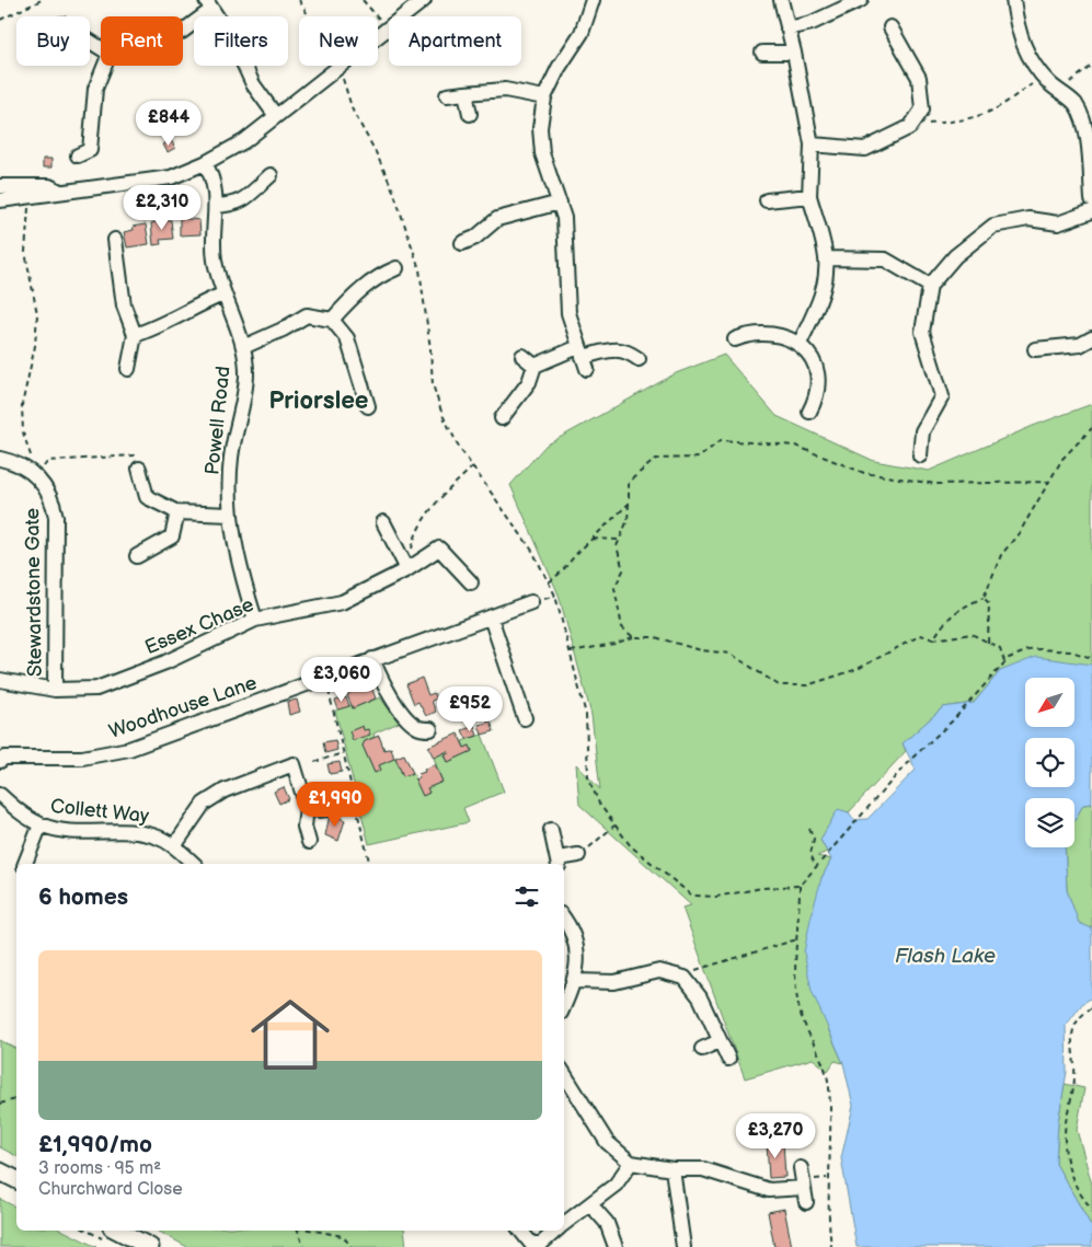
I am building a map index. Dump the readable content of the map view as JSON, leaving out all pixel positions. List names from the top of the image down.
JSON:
{
  "streets": {
    "street": [
      "Powell Road",
      "Stewardstone Gate",
      "Essex Chase",
      "Woodhouse Lane",
      "Collett Way"
    ]
  },
  "crossings": [
    ["Powell Road", "Essex Chase"],
    ["Stewardstone Gate", "Essex Chase"]
  ],
  "districts": ["Priorslee"],
  "water": ["Flash Lake"],
  "north": "bottom left",
  "page": {
    "chip": [
      "Buy",
      "Rent",
      "Filters",
      "New",
      "Apartment"
    ],
    "price": [
      "£844",
      "£2,310",
      "£3,060",
      "£952",
      "£1,990",
      "£3,270"
    ],
    "heading": "6 homes",
    "list": [
      {
        "name": "£1,990/mo",
        "note": "3 rooms · 95 m² · Churchward Close"
      }
    ]
  }
}
